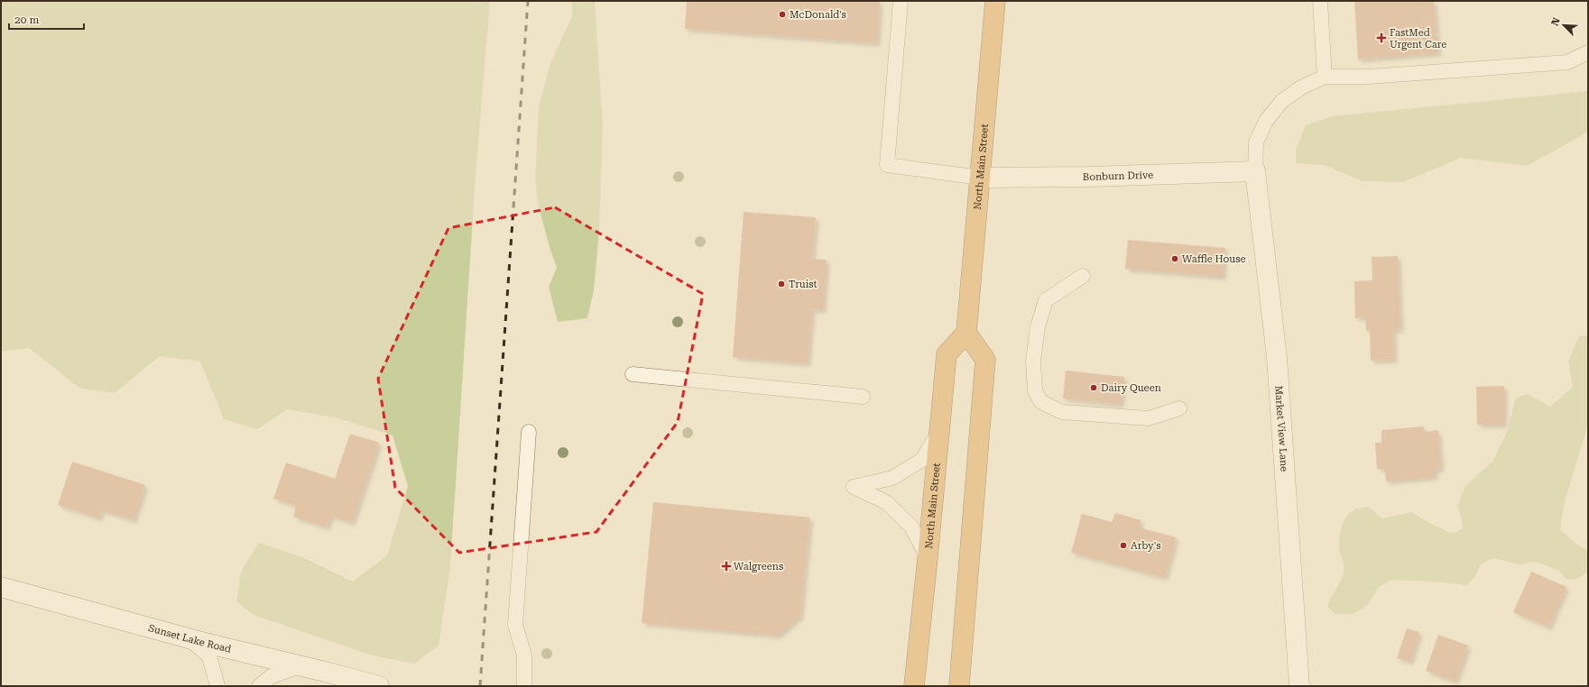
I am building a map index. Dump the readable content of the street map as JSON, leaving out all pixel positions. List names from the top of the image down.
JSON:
{
  "streets": {
    "highway": ["North Main Street"],
    "street": ["Bonburn Drive", "Market View Lane", "Sunset Lake Road"]
  },
  "crossings": [
    ["North Main Street", "Bonburn Drive"],
    ["Bonburn Drive", "Market View Lane"]
  ],
  "places": {
    "other": [
      "McDonald's",
      "Waffle House",
      "Truist",
      "Dairy Queen",
      "Arby's"
    ],
    "health": ["FastMed Urgent Care", "Walgreens"]
  },
  "scale_bar": "20 m",
  "north": "top left"
}
